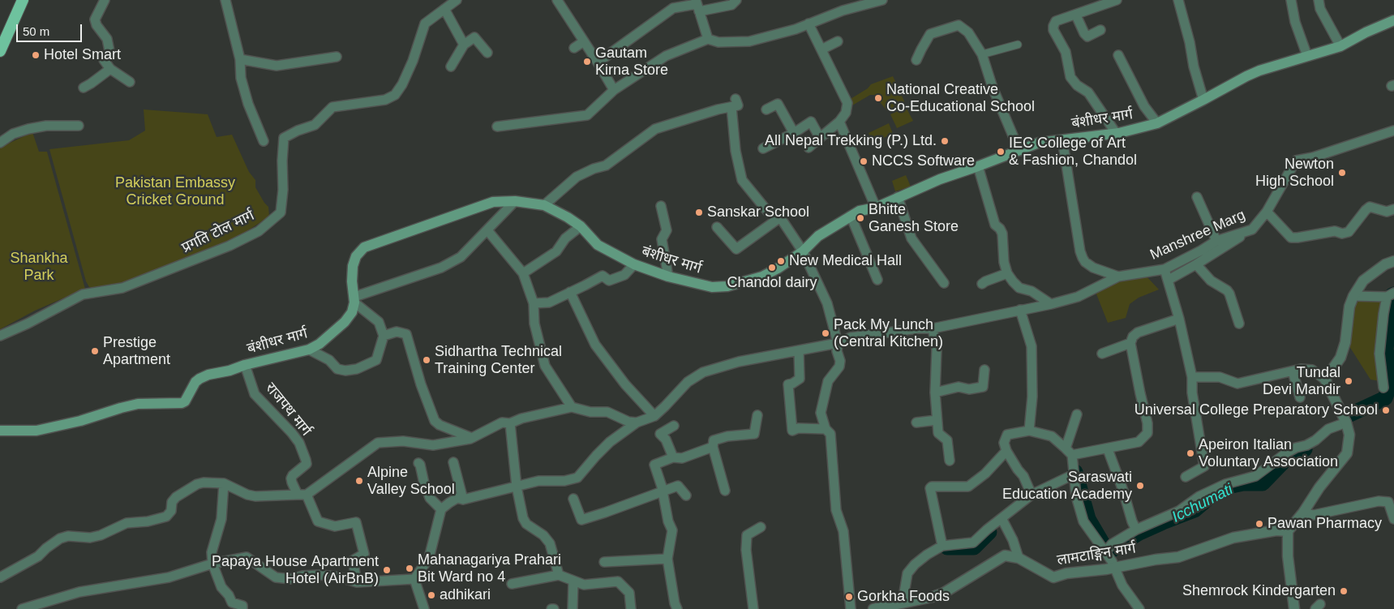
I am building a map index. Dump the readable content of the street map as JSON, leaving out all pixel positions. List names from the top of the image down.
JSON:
{
  "streets": {
    "main road": ["बंशीधर मार्ग"],
    "street": [
      "प्रगति टोल मार्ग",
      "Manshree Marg",
      "राजपथ मार्ग",
      "लामटाङ्गिन मार्ग"
    ]
  },
  "crossings": [
    ["बंशीधर मार्ग", "राजपथ मार्ग"]
  ],
  "water": ["Icchumati"],
  "parks": ["Pakistan Embassy Cricket Ground", "Shankha Park"],
  "places": [
    "Hotel Smart",
    "Gautam Kirna Store",
    "National Creative Co-Educational School",
    "All Nepal Trekking (P.) Ltd.",
    "IEC College of Art & Fashion, Chandol",
    "NCCS Software",
    "Newton High School",
    "Sanskar School",
    "Bhitte Ganesh Store",
    "New Medical Hall",
    "Chandol dairy",
    "Pack My Lunch (Central Kitchen)",
    "Prestige Apartment",
    "Sidhartha Technical Training Center",
    "Tundal Devi Mandir",
    "Universal College Preparatory School",
    "Apeiron Italian Voluntary Association",
    "Alpine Valley School",
    "Saraswati Education Academy",
    "Pawan Pharmacy",
    "Mahanagariya Prahari Bit Ward no 4",
    "Papaya House Apartment Hotel (AirBnB)",
    "Shemrock Kindergarten",
    "adhikari",
    "Gorkha Foods"
  ],
  "scale_bar": "50 m"
}
